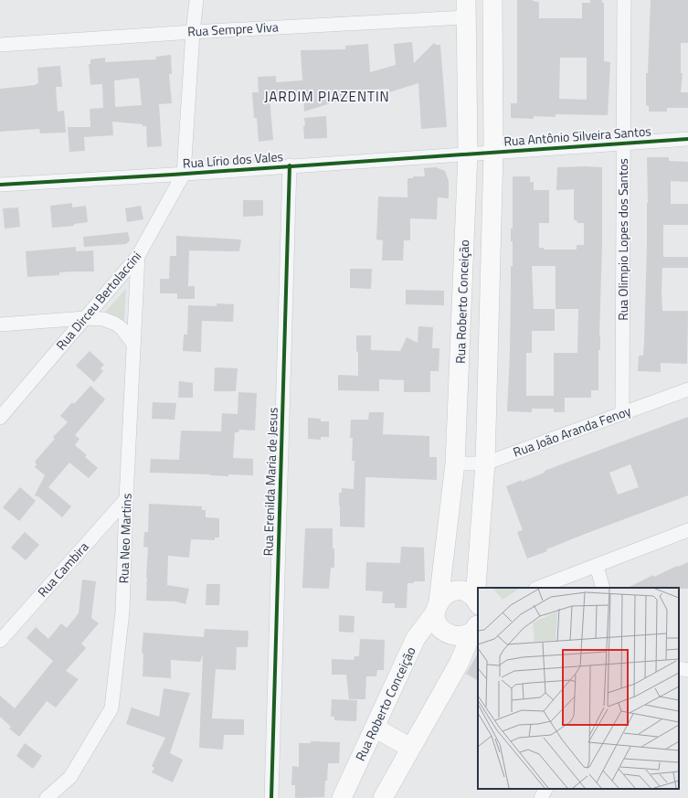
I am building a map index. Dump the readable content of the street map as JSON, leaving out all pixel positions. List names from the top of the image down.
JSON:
{
  "streets": {
    "street": [
      "Rua Sempre Viva",
      "Rua Antônio Silveira Santos",
      "Rua Lírio dos Vales",
      "Rua Olimpio Lopes dos Santos",
      "Rua Dirceu Bertolaccini",
      "Rua Roberto Conceição",
      "Rua João Aranda Fenoy",
      "Rua Erenilda Maria de Jesus",
      "Rua Neo Martins",
      "Rua Cambira"
    ]
  },
  "crossings": [
    ["Rua Sempre Viva", "Rua Dirceu Bertolaccini"],
    ["Rua Sempre Viva", "Rua Roberto Conceição"],
    ["Rua Antônio Silveira Santos", "Rua Lírio dos Vales"],
    ["Rua Antônio Silveira Santos", "Rua Olimpio Lopes dos Santos"],
    ["Rua Antônio Silveira Santos", "Rua Roberto Conceição"],
    ["Rua Lírio dos Vales", "Rua Dirceu Bertolaccini"],
    ["Rua Lírio dos Vales", "Rua Roberto Conceição"],
    ["Rua Lírio dos Vales", "Rua Erenilda Maria de Jesus"],
    ["Rua Olimpio Lopes dos Santos", "Rua João Aranda Fenoy"],
    ["Rua Dirceu Bertolaccini", "Rua Neo Martins"],
    ["Rua Roberto Conceição", "Rua João Aranda Fenoy"],
    ["Rua Neo Martins", "Rua Cambira"]
  ],
  "districts": ["JARDIM PIAZENTIN"]
}
